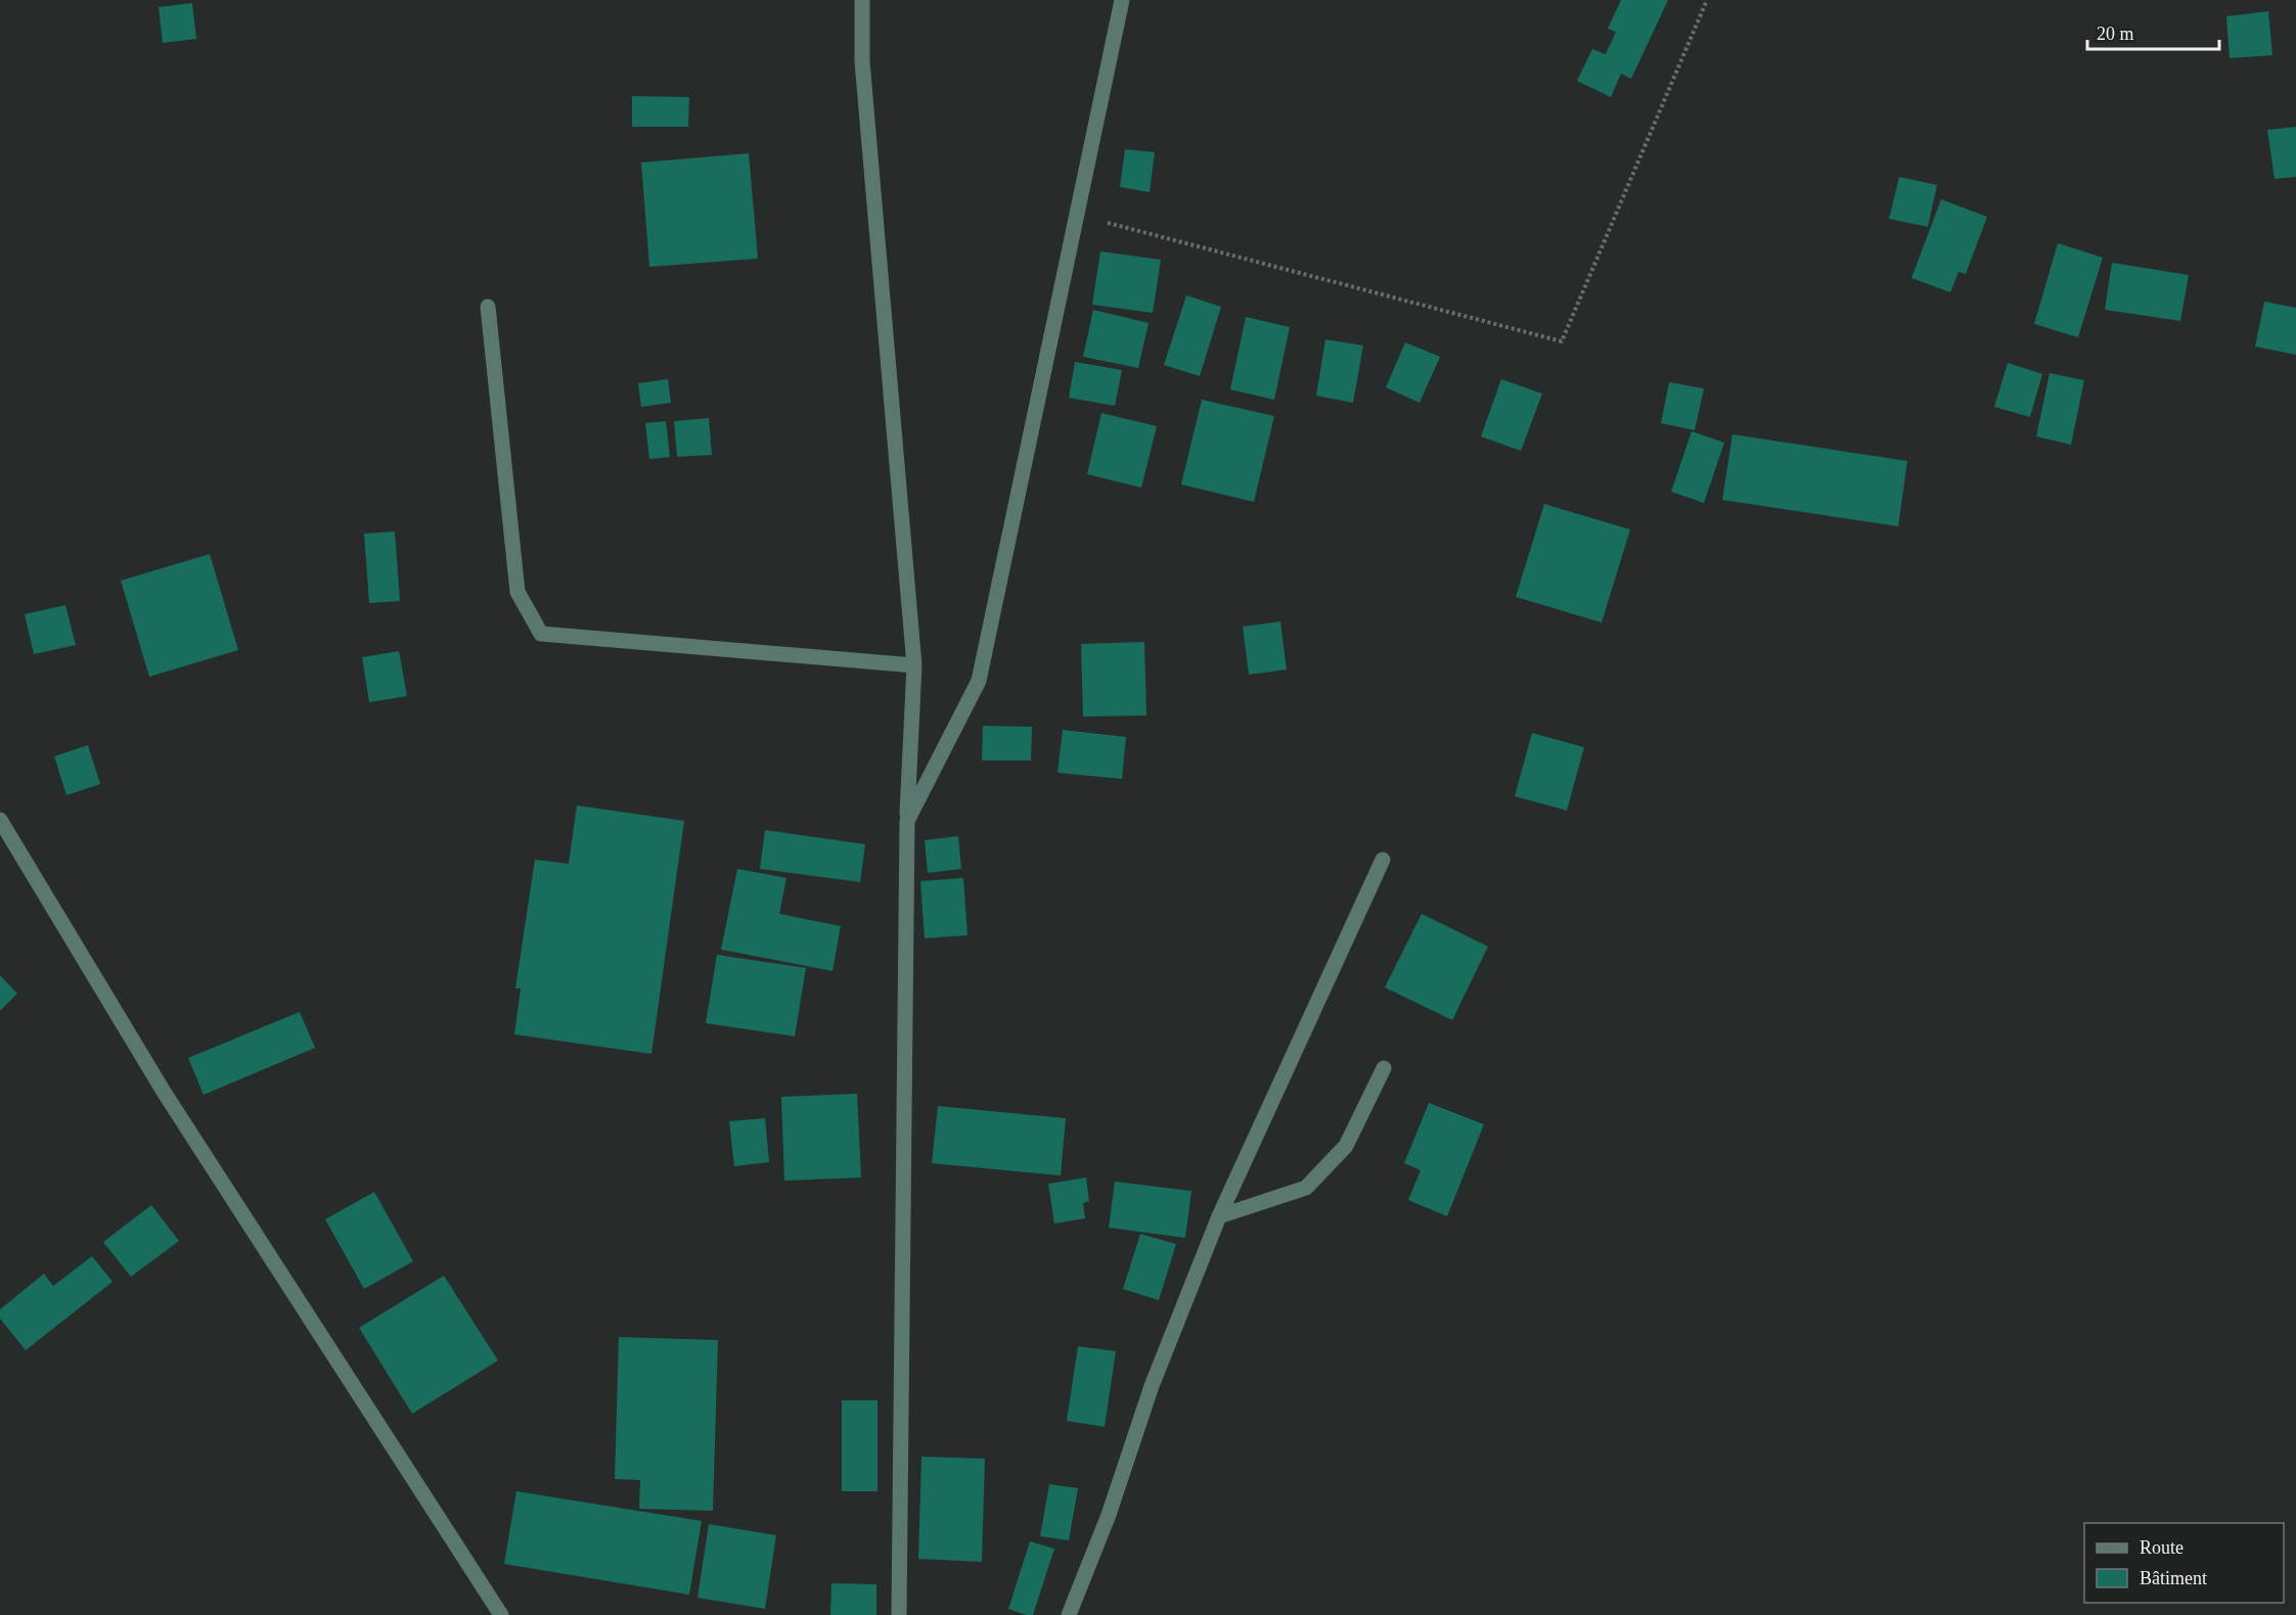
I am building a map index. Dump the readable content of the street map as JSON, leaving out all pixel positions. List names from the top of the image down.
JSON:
{
  "legend": ["Route", "Bâtiment"],
  "scale_bar": "20 m"
}
